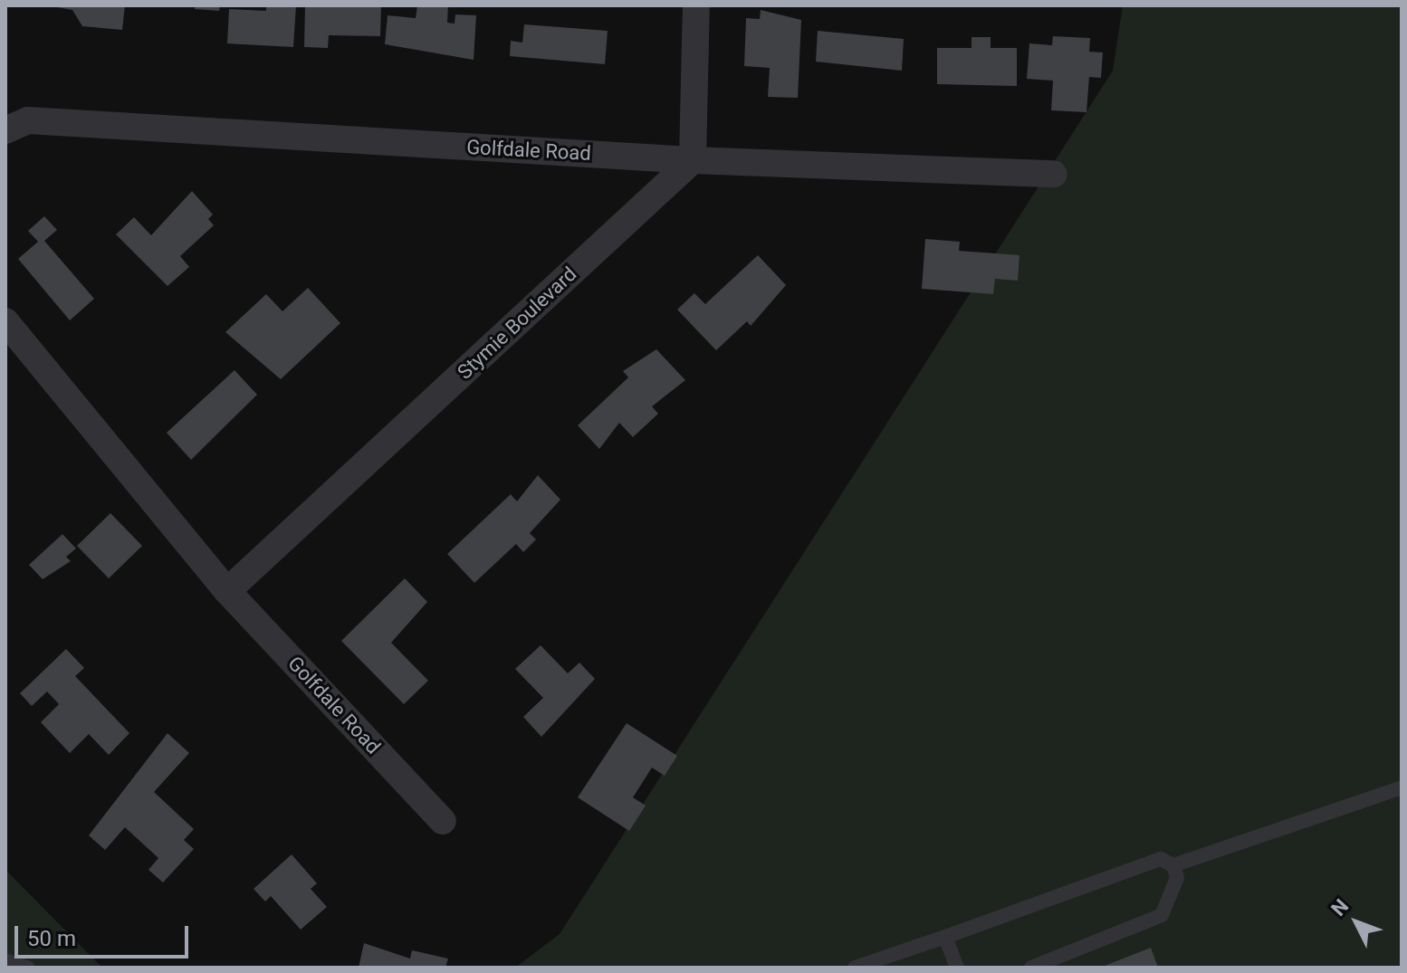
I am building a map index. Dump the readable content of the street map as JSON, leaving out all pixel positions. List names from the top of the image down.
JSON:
{
  "streets": {
    "street": ["Golfdale Road", "Stymie Boulevard"]
  },
  "crossings": [
    ["Golfdale Road", "Stymie Boulevard"]
  ],
  "scale_bar": "50 m",
  "north": "top left"
}
